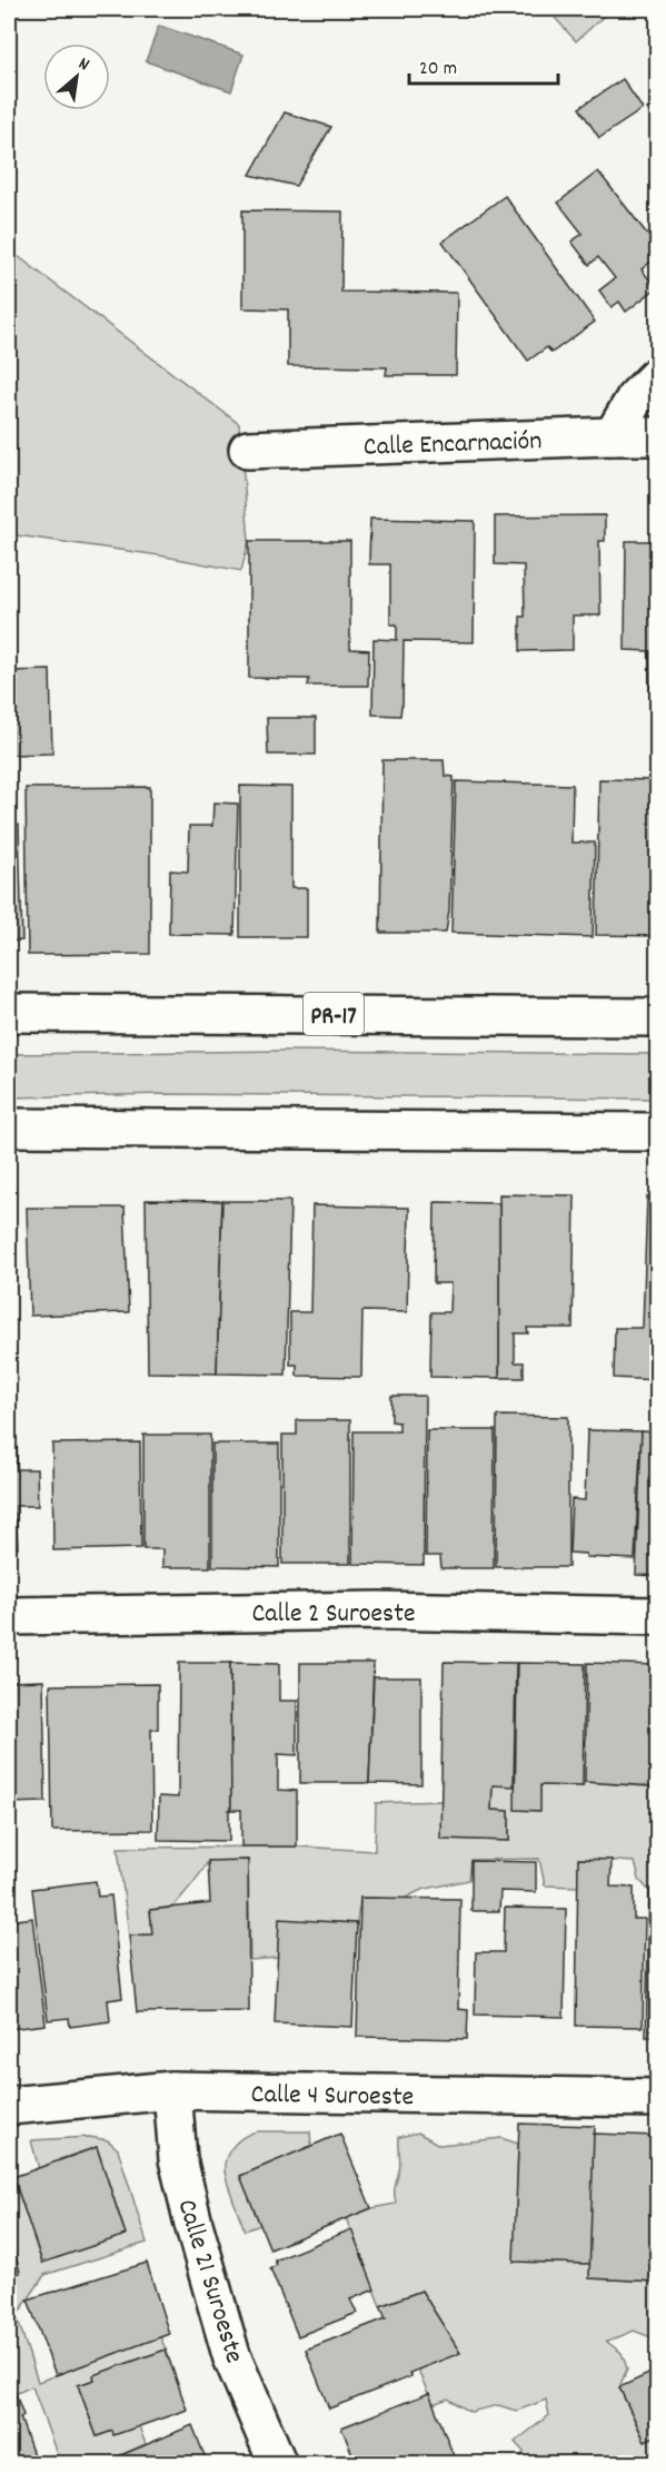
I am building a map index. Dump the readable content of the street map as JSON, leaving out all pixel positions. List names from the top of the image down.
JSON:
{
  "streets": {
    "street": [
      "Calle Encarnación",
      "PR-17",
      "Calle 2 Suroeste",
      "Calle 4 Suroeste",
      "Calle 21 Suroeste"
    ]
  },
  "crossings": [
    ["Calle 4 Suroeste", "Calle 21 Suroeste"]
  ],
  "scale_bar": "20 m",
  "north": "top right"
}
